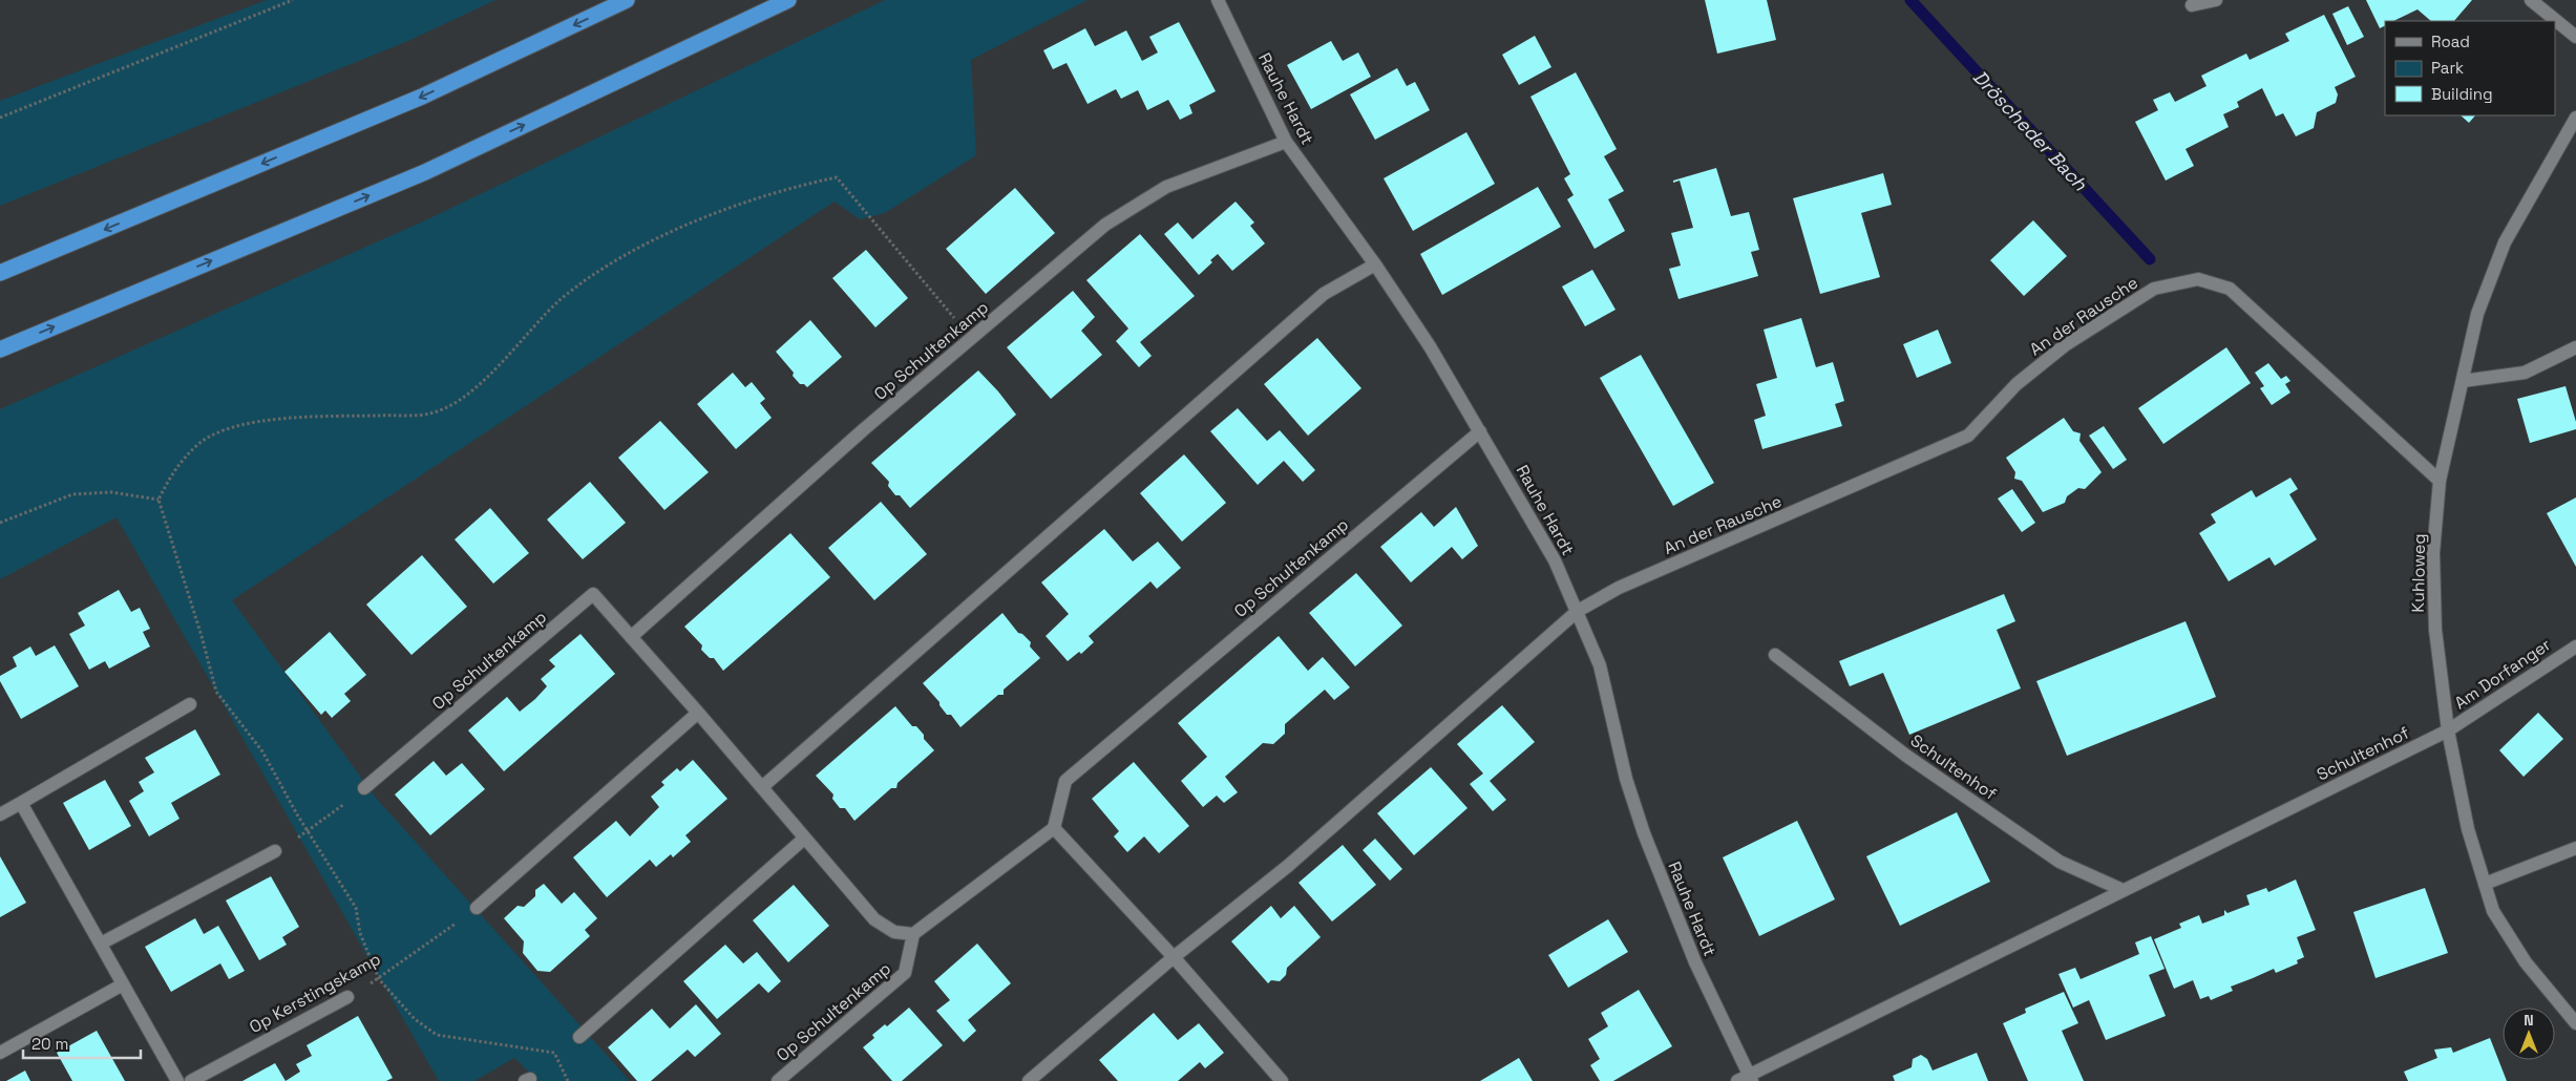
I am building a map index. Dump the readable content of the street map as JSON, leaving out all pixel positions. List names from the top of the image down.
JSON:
{
  "streets": {
    "street": [
      "Rauhe Hardt",
      "An der Rausche",
      "Op Schultenkamp",
      "Kuhloweg",
      "Am Dorfanger",
      "Schultenhof",
      "Op Kerstingskamp"
    ]
  },
  "crossings": [
    ["Rauhe Hardt", "An der Rausche"],
    ["Rauhe Hardt", "Op Schultenkamp"],
    ["Rauhe Hardt", "Schultenhof"],
    ["An der Rausche", "Kuhloweg"],
    ["Kuhloweg", "Am Dorfanger"],
    ["Kuhloweg", "Schultenhof"],
    ["Am Dorfanger", "Schultenhof"]
  ],
  "water": ["Dröscheder Bach"],
  "legend": ["Road", "Park", "Building"],
  "scale_bar": "20 m",
  "north": "top"
}
